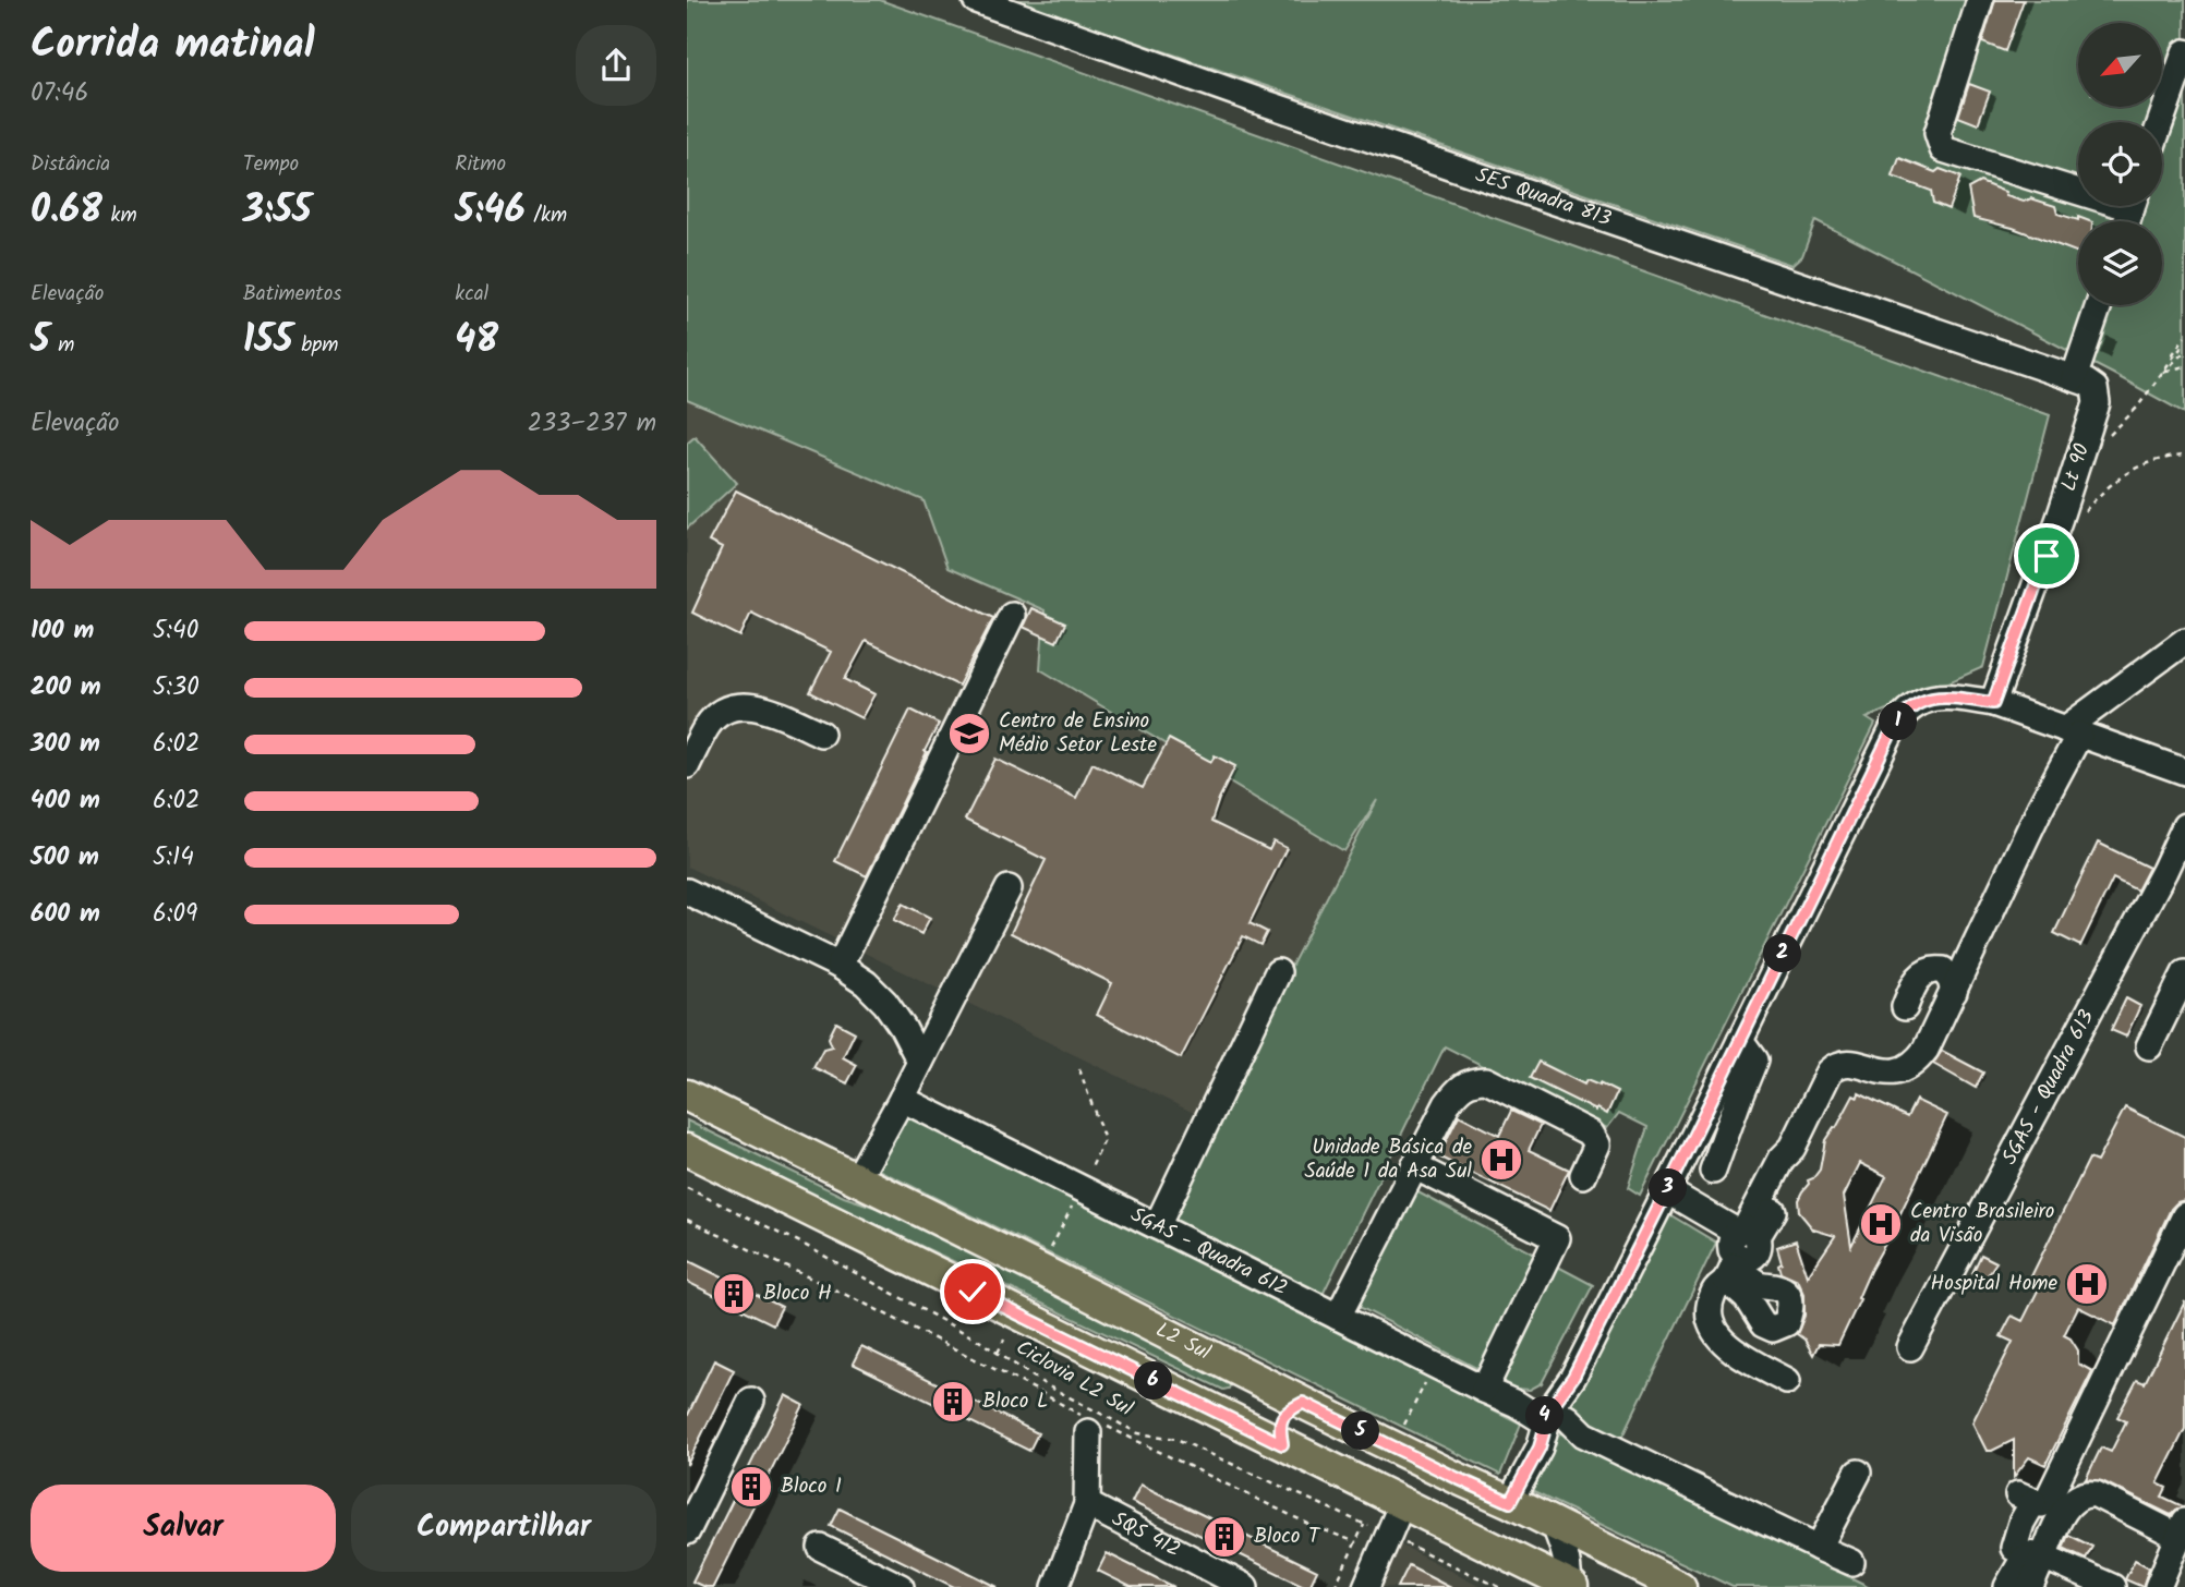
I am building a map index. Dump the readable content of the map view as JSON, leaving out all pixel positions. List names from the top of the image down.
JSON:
{
  "streets": {
    "main road": ["L2 Sul"],
    "street": [
      "SES Quadra 813",
      "Lt 90",
      "SGAS - Quadra 613",
      "SGAS - Quadra 612",
      "SQS 412"
    ],
    "path": ["Ciclovia L2 Sul"]
  },
  "crossings": [
    ["SES Quadra 813", "Lt 90"]
  ],
  "places": {
    "school or university": ["Centro de Ensino Médio Setor Leste"],
    "hospital": ["Unidade Básica de Saúde 1 da Asa Sul", "Centro Brasileiro da Visão", "Hospital Home"],
    "building": [
      "Bloco H",
      "Bloco L",
      "Bloco I",
      "Bloco T"
    ]
  },
  "north": "bottom left",
  "page": {
    "heading": ["Corrida matinal", "07:46"],
    "stats": [
      ["Distância", "0.68 km"],
      ["Tempo", "3:55"],
      ["Ritmo", "5:46 /km"],
      ["Elevação", "5 m"],
      ["Batimentos", "155 bpm"],
      ["kcal", "48"]
    ],
    "chart": ["Elevação", "233–237 m"],
    "list": [
      {
        "name": "100 m",
        "note": "5:40"
      },
      {
        "name": "200 m",
        "note": "5:30"
      },
      {
        "name": "300 m",
        "note": "6:02"
      },
      {
        "name": "400 m",
        "note": "6:02"
      },
      {
        "name": "500 m",
        "note": "5:14"
      },
      {
        "name": "600 m",
        "note": "6:09"
      }
    ],
    "pins": [
      "1",
      "2",
      "3",
      "6",
      "4",
      "5"
    ],
    "buttons": ["Salvar", "Compartilhar"]
  }
}
